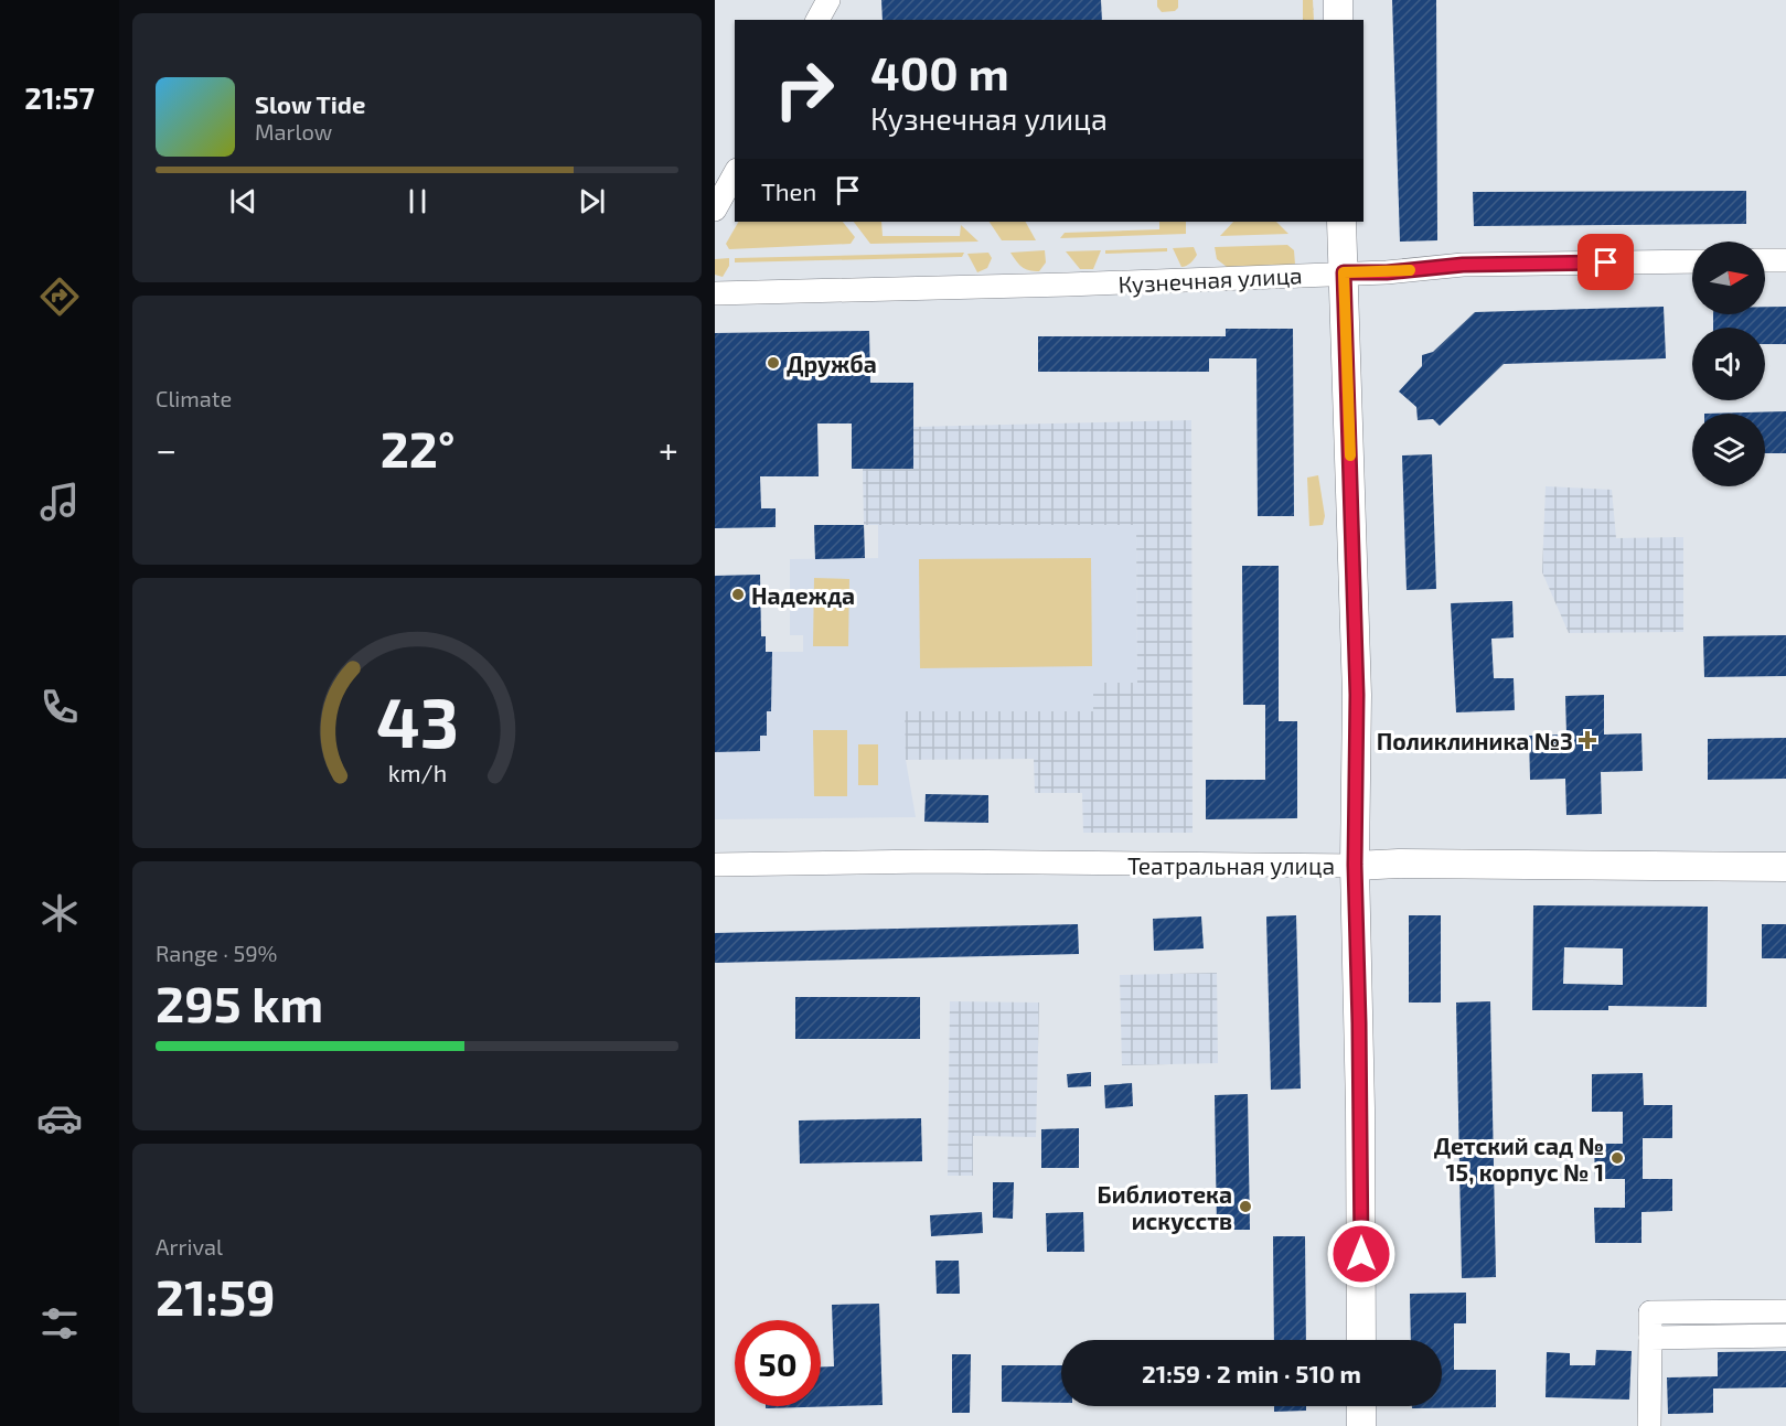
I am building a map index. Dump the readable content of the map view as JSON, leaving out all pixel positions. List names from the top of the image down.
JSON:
{
  "streets": {
    "main road": ["Театральная улица"],
    "street": ["Кузнечная улица"]
  },
  "places": {
    "other": [
      "Дружба",
      "Надежда",
      "Детский сад № 15, корпус № 1",
      "Библиотека искусств"
    ],
    "health": ["Поликлиника №3"]
  },
  "north": "right",
  "page": {
    "tabs": "21:57",
    "turn": ["400 m", "Кузнечная улица"],
    "song": ["Slow Tide", "Marlow"],
    "then": "Then",
    "tile": [
      "Climate",
      ["Range · 59%", "295 km"],
      ["Arrival", "21:59"]
    ],
    "heat": ["−", "22°", "+"],
    "limit": "50",
    "trip": "21:59 · 2 min · 510 m",
    "gauge": ["43", "km/h"]
  }
}
